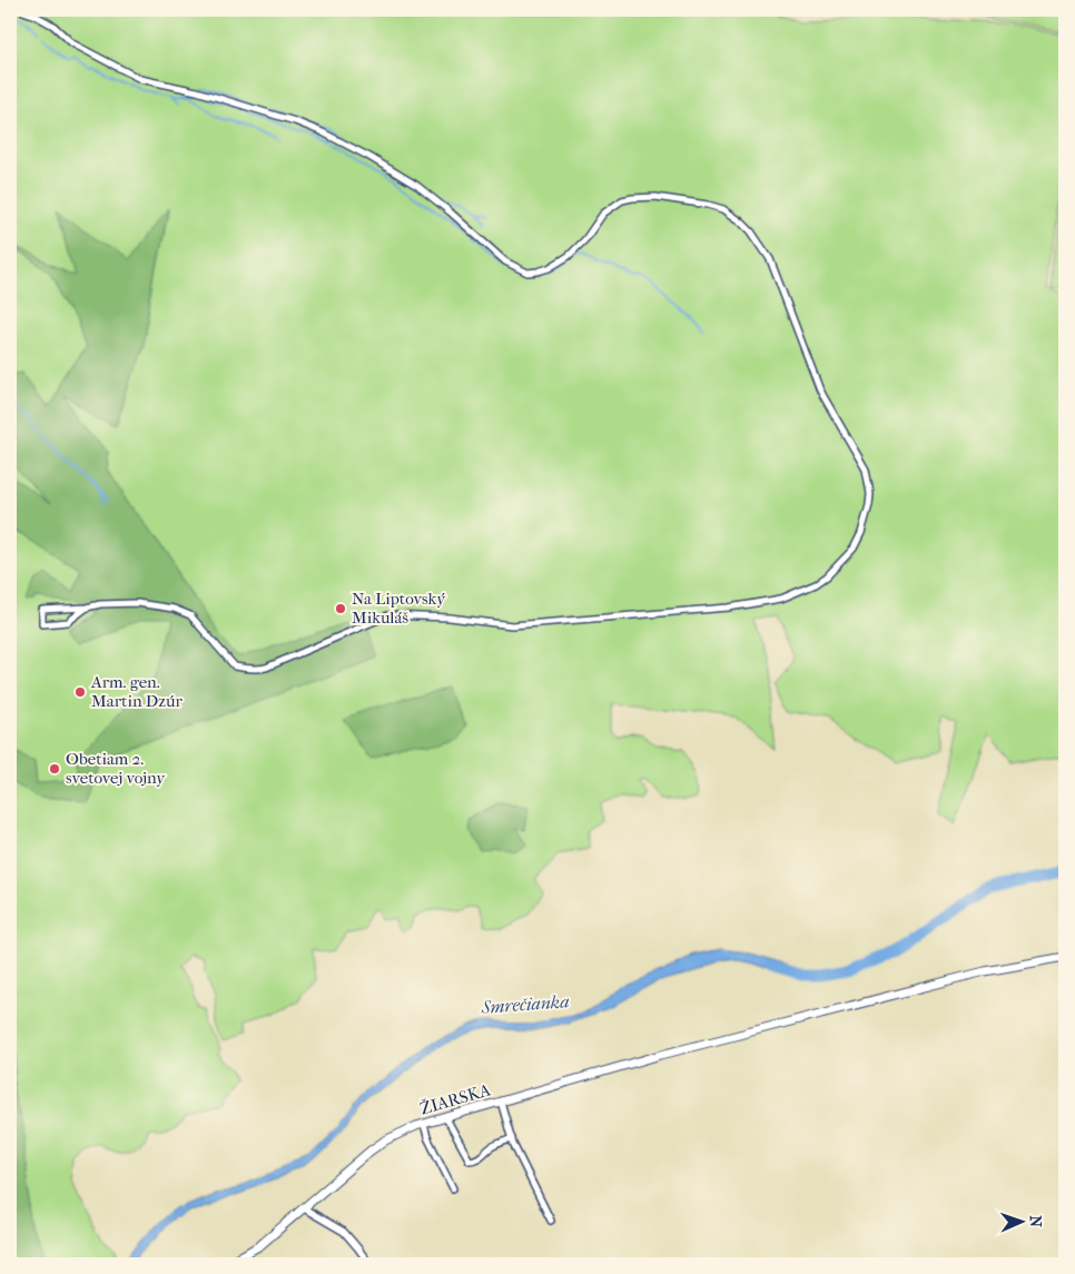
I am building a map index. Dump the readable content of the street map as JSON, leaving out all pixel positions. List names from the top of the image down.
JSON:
{
  "streets": {
    "street": ["ŽIARSKA"]
  },
  "water": ["Smrečianka"],
  "places": ["Na Liptovský Mikuláš", "Arm. gen. Martin Dzúr", "Obetiam 2. svetovej vojny"],
  "north": "right"
}
